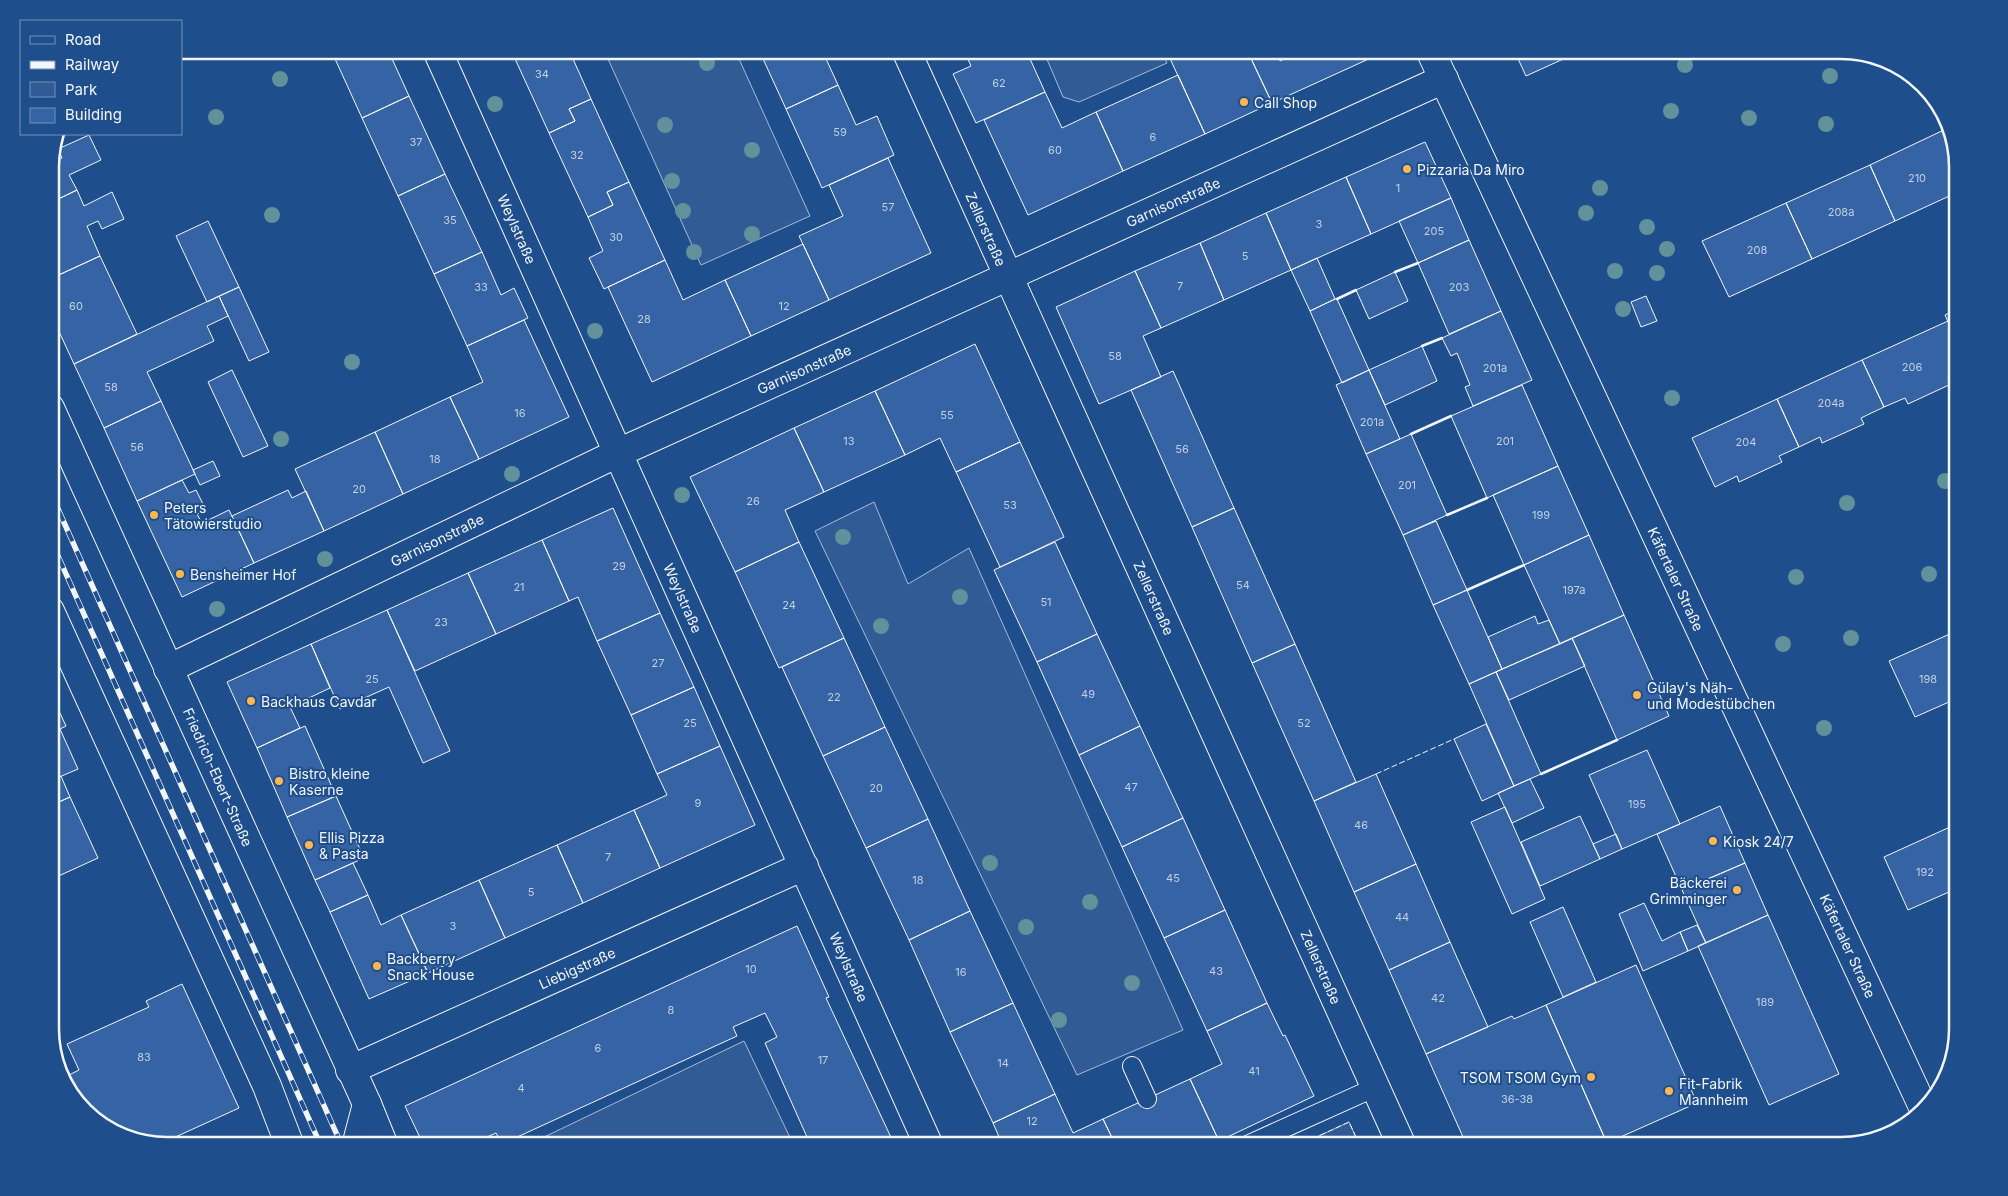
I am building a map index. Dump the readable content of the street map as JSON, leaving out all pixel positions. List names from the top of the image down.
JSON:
{
  "streets": {
    "street": [
      "Garnisonstraße",
      "Weylstraße",
      "Zellerstraße",
      "Käfertaler Straße",
      "Friedrich-Ebert-Straße",
      "Liebigstraße"
    ]
  },
  "crossings": [
    ["Garnisonstraße", "Weylstraße"],
    ["Garnisonstraße", "Zellerstraße"],
    ["Garnisonstraße", "Käfertaler Straße"],
    ["Garnisonstraße", "Friedrich-Ebert-Straße"],
    ["Weylstraße", "Liebigstraße"],
    ["Friedrich-Ebert-Straße", "Liebigstraße"]
  ],
  "places": [
    "Call Shop",
    "Pizzaria Da Miro",
    "Peters Tätowierstudio",
    "Bensheimer Hof",
    "Gülay's Näh- und Modestübchen",
    "Backhaus Cavdar",
    "Bistro kleine Kaserne",
    "Kiosk 24/7",
    "Ellis Pizza & Pasta",
    "Bäckerei Grimminger",
    "Backberry Snack House",
    "TSOM TSOM Gym",
    "Fit-Fabrik Mannheim"
  ],
  "house_numbers": [
    "34",
    "62",
    "59",
    "6",
    "37",
    "60",
    "32",
    "210",
    "1",
    "57",
    "208a",
    "35",
    "3",
    "205",
    "30",
    "208",
    "5",
    "7",
    "33",
    "203",
    "60",
    "12",
    "28",
    "58",
    "206",
    "201a",
    "58",
    "204a",
    "16",
    "55",
    "201a",
    "13",
    "201",
    "204",
    "56",
    "56",
    "18",
    "201",
    "20",
    "26",
    "53",
    "199",
    "29",
    "54",
    "21",
    "197a",
    "51",
    "24",
    "23",
    "27",
    "25",
    "198",
    "49",
    "22",
    "25",
    "52",
    "47",
    "20",
    "9",
    "195",
    "46",
    "7",
    "192",
    "45",
    "18",
    "5",
    "44",
    "3",
    "10",
    "43",
    "16",
    "42",
    "189",
    "8",
    "6",
    "83",
    "17",
    "14",
    "41",
    "4",
    "36-38",
    "12"
  ],
  "legend": [
    "Road",
    "Railway",
    "Park",
    "Building"
  ]
}
